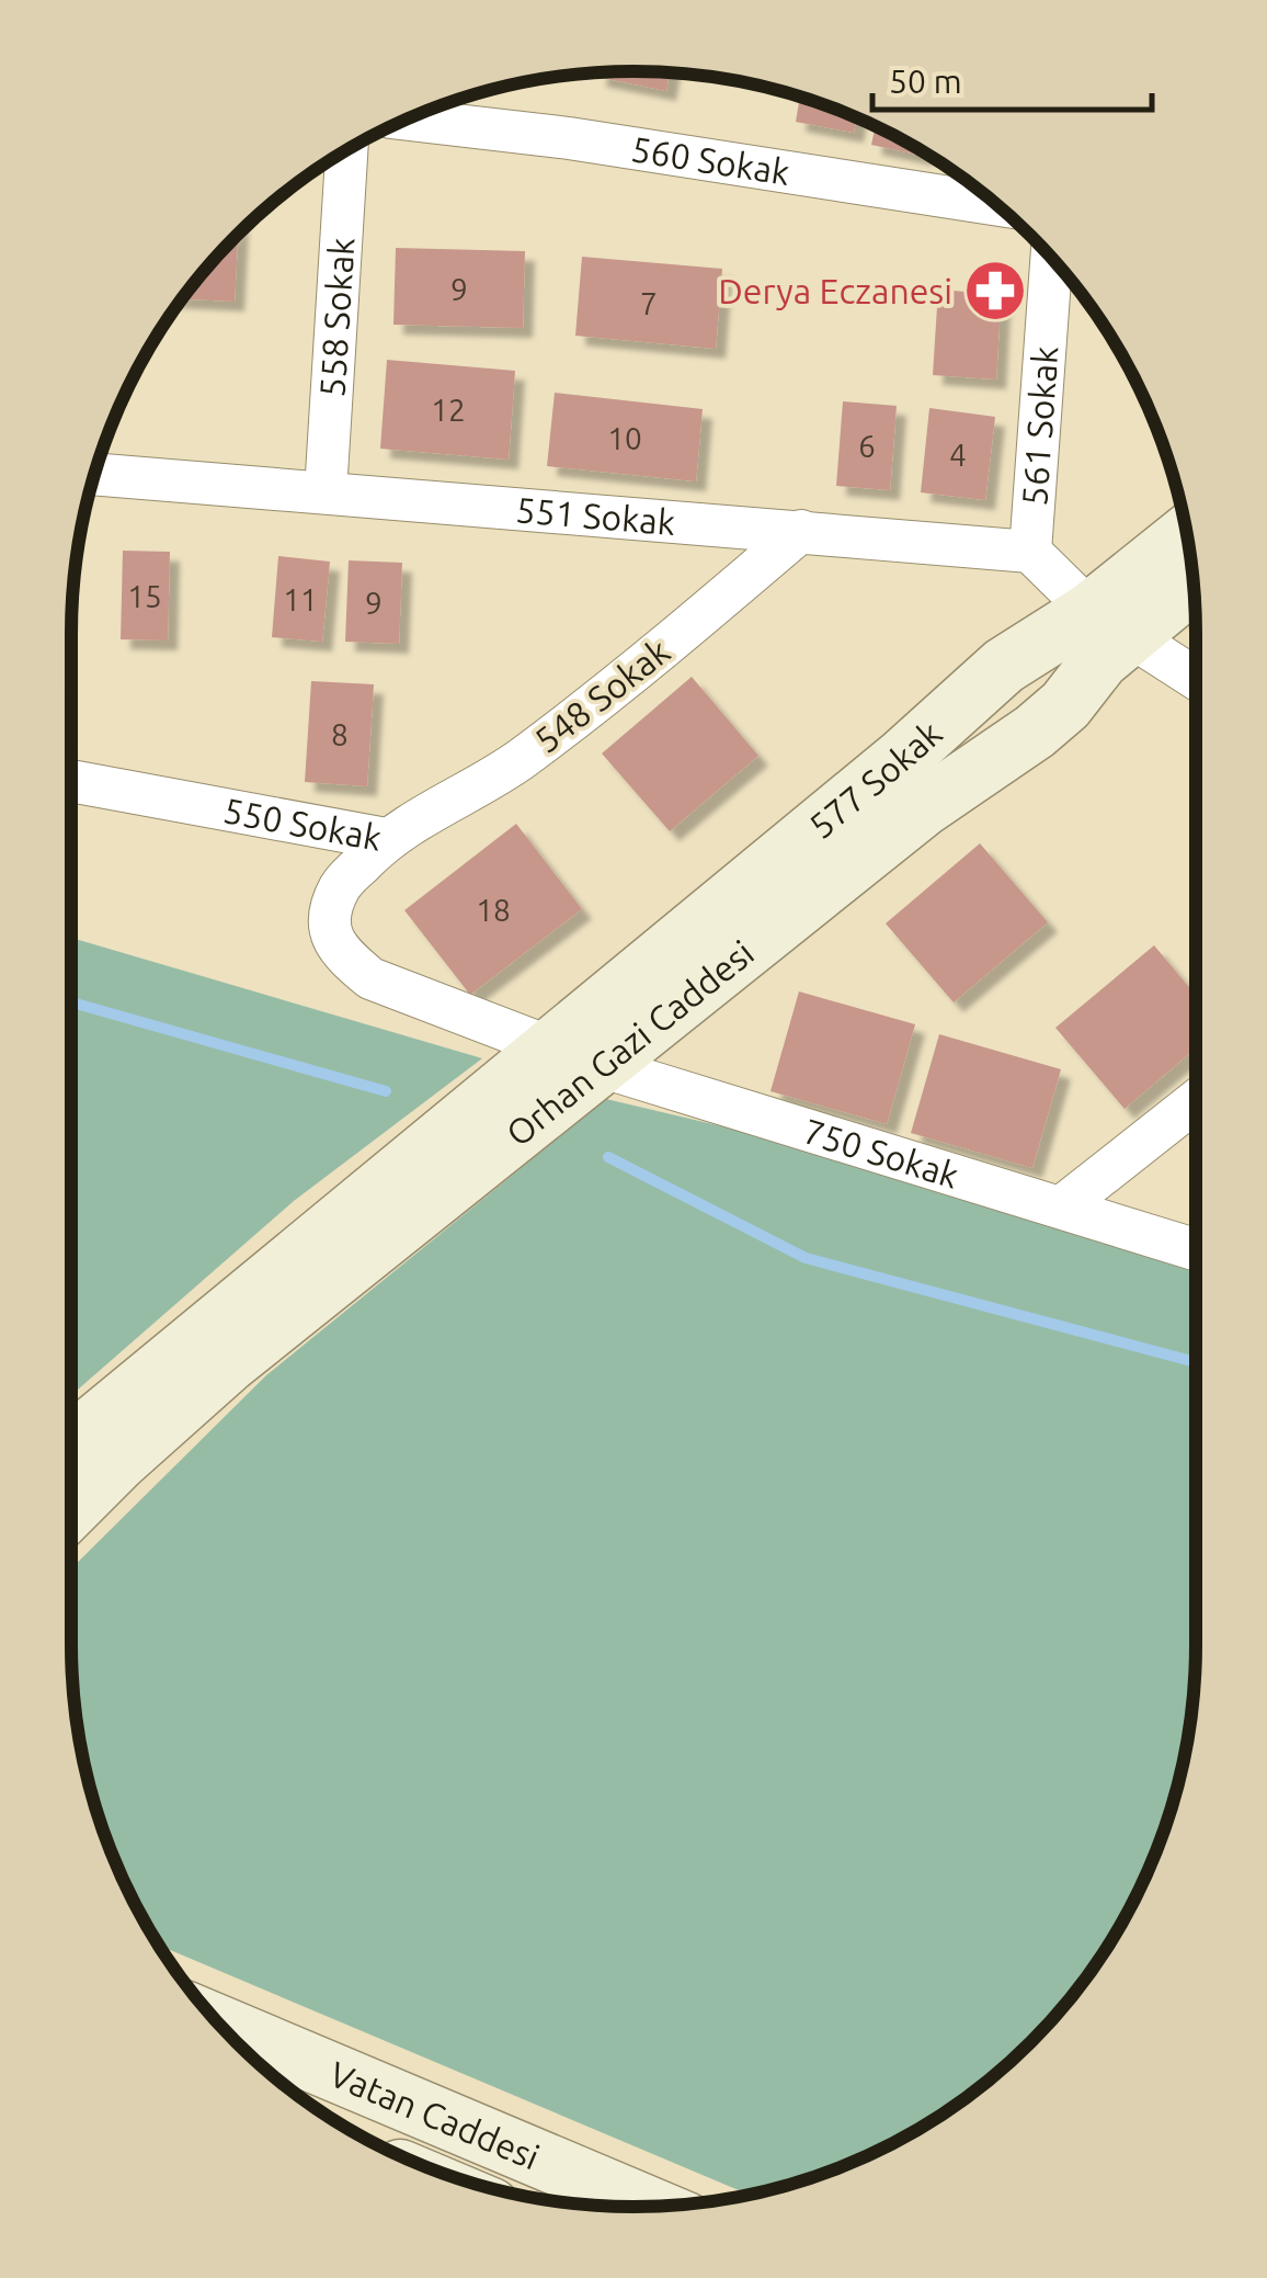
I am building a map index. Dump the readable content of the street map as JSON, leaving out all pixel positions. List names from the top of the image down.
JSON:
{
  "streets": {
    "street": [
      "560 Sokak",
      "558 Sokak",
      "561 Sokak",
      "551 Sokak",
      "548 Sokak",
      "577 Sokak",
      "550 Sokak",
      "Orhan Gazi Caddesi",
      "750 Sokak",
      "Vatan Caddesi"
    ]
  },
  "crossings": [
    ["558 Sokak", "551 Sokak"],
    ["561 Sokak", "551 Sokak"],
    ["551 Sokak", "548 Sokak"],
    ["548 Sokak", "550 Sokak"],
    ["577 Sokak", "550 Sokak"],
    ["577 Sokak", "Orhan Gazi Caddesi"],
    ["577 Sokak", "750 Sokak"],
    ["550 Sokak", "Orhan Gazi Caddesi"],
    ["550 Sokak", "750 Sokak"],
    ["Orhan Gazi Caddesi", "750 Sokak"]
  ],
  "places": {
    "pharmacy": ["Derya Eczanesi"]
  },
  "house_numbers": [
    "9",
    "7",
    "12",
    "10",
    "6",
    "4",
    "15",
    "11",
    "9",
    "8",
    "18"
  ],
  "scale_bar": "50 m"
}
